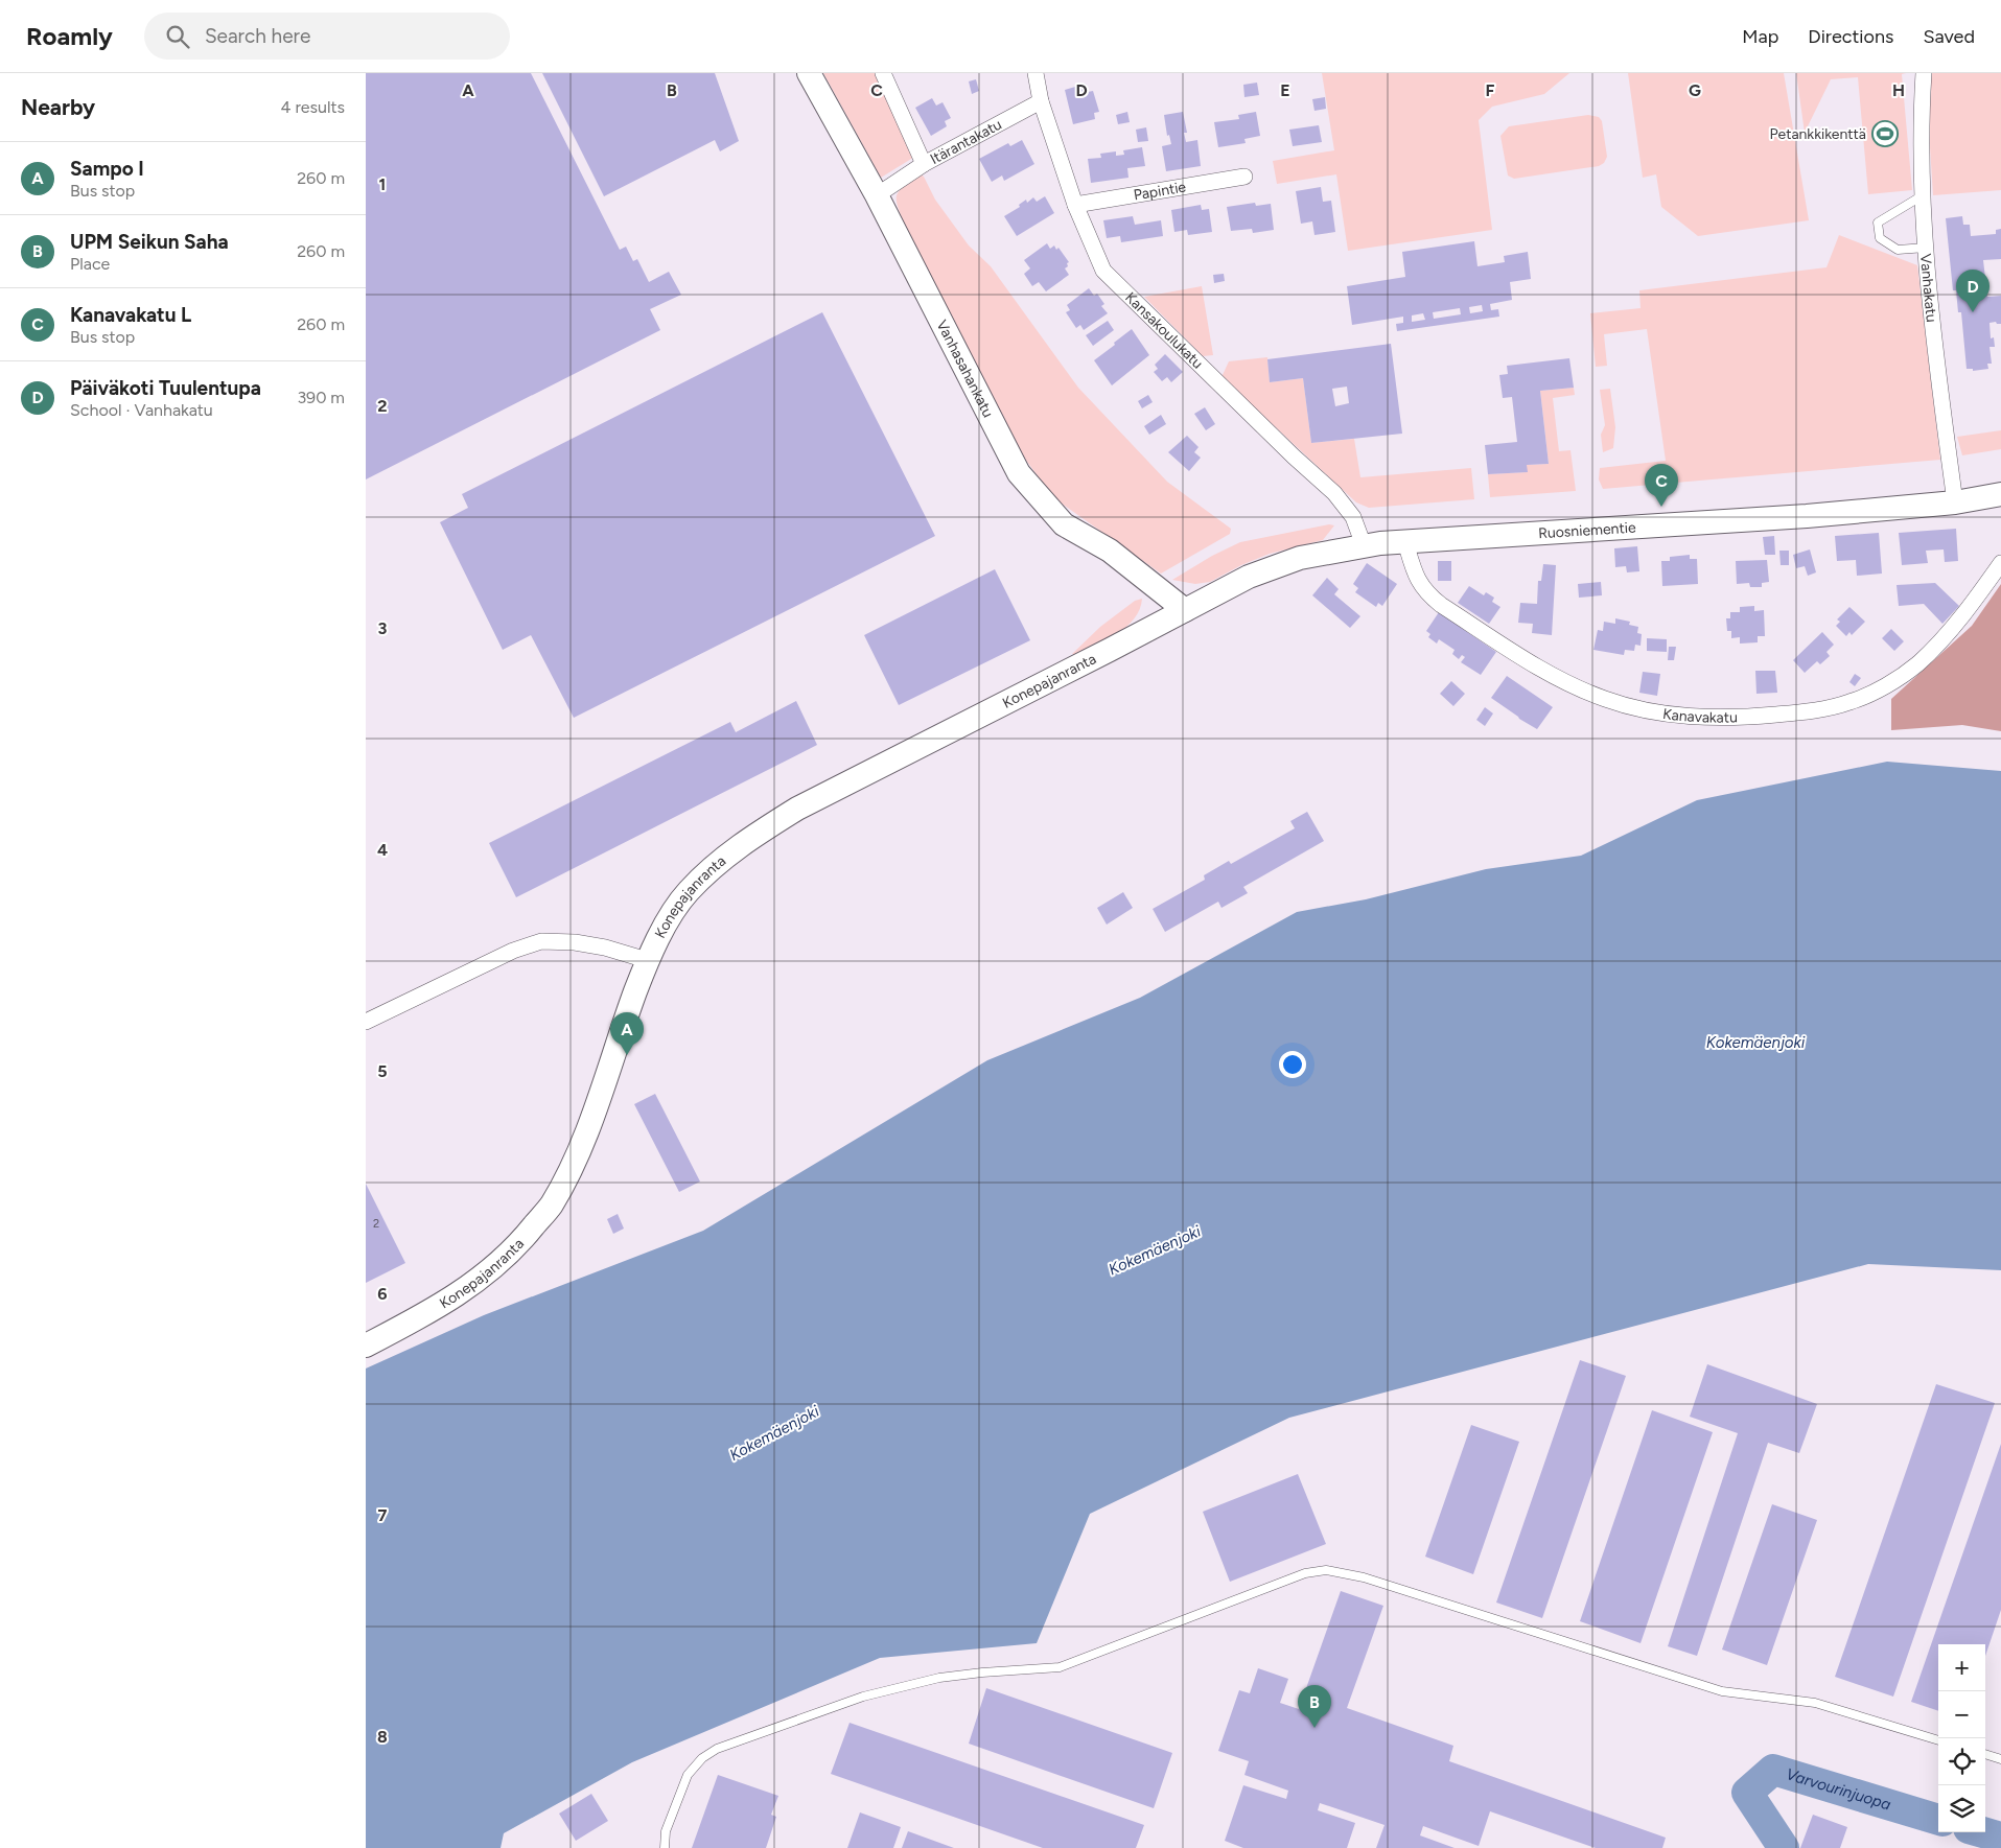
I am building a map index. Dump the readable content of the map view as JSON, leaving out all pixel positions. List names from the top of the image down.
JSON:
{
  "streets": {
    "main road": ["Vanhasahankatu", "Ruosniementie", "Konepajanranta"],
    "street": [
      "Itärantakatu",
      "Papintie",
      "Vanhakatu",
      "Kansakoulukatu",
      "Kanavakatu"
    ]
  },
  "crossings": [
    ["Itärantakatu", "Kansakoulukatu"],
    ["Papintie", "Kansakoulukatu"],
    ["Vanhakatu", "Ruosniementie"],
    ["Kansakoulukatu", "Ruosniementie"],
    ["Vanhasahankatu", "Ruosniementie"],
    ["Vanhasahankatu", "Konepajanranta"],
    ["Ruosniementie", "Konepajanranta"],
    ["Ruosniementie", "Kanavakatu"]
  ],
  "water": ["Kokemäenjoki", "Varvourinjuopa"],
  "places": {
    "sports": ["Petankkikenttä"]
  },
  "house_numbers": ["2"],
  "page": {
    "header": "Roamly",
    "search": "Search here",
    "nav": ["Map", "Directions", "Saved"],
    "heading": ["Nearby", "4 results"],
    "list": [
      {
        "mark": "A",
        "name": "Sampo I",
        "note": "Bus stop",
        "value": "260 m"
      },
      {
        "mark": "B",
        "name": "UPM Seikun Saha",
        "note": "Place",
        "value": "260 m"
      },
      {
        "mark": "C",
        "name": "Kanavakatu L",
        "note": "Bus stop",
        "value": "260 m"
      },
      {
        "mark": "D",
        "name": "Päiväkoti Tuulentupa",
        "note": "School · Vanhakatu",
        "value": "390 m"
      }
    ],
    "pins": [
      "D",
      "C",
      "A",
      "B"
    ],
    "map_buttons": ["+", "−"]
  },
  "grid": {
    "columns": [
      "A",
      "B",
      "C",
      "D",
      "E",
      "F",
      "G",
      "H"
    ],
    "rows": [
      "1",
      "2",
      "3",
      "4",
      "5",
      "6",
      "7",
      "8"
    ]
  }
}
